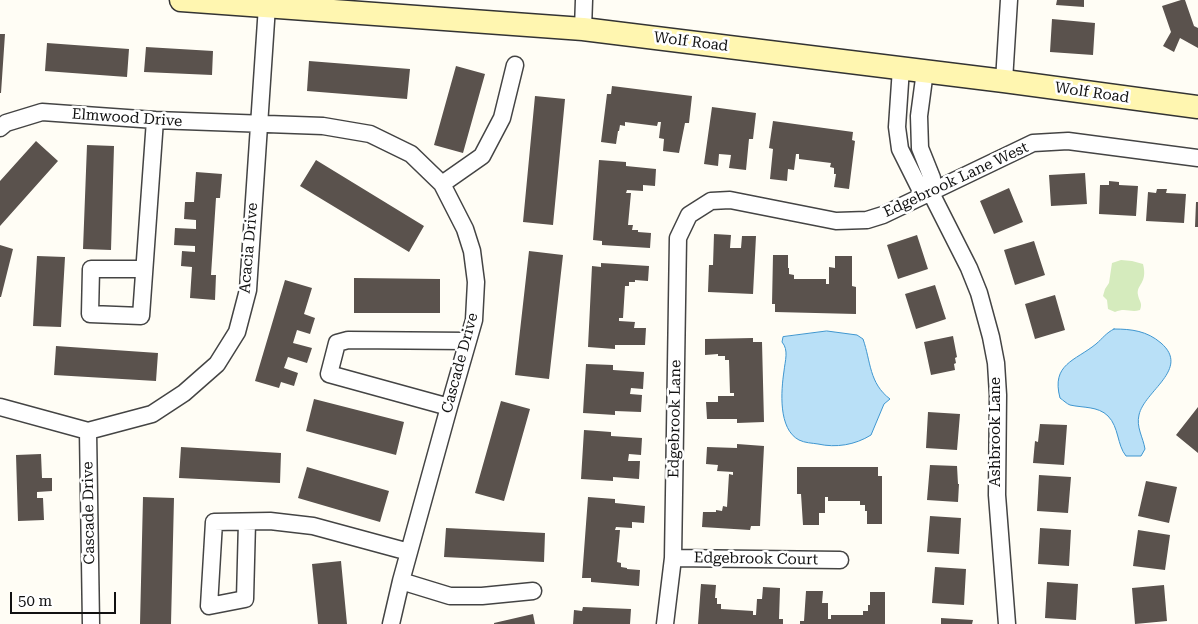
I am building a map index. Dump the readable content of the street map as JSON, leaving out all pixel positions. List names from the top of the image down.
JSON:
{
  "streets": {
    "street": [
      "Wolf Road",
      "Elmwood Drive",
      "Edgebrook Lane West",
      "Acacia Drive",
      "Cascade Drive",
      "Edgebrook Lane",
      "Ashbrook Lane",
      "Edgebrook Court"
    ]
  },
  "crossings": [
    ["Wolf Road", "Acacia Drive"],
    ["Wolf Road", "Ashbrook Lane"],
    ["Elmwood Drive", "Acacia Drive"],
    ["Elmwood Drive", "Cascade Drive"],
    ["Edgebrook Lane West", "Edgebrook Lane"],
    ["Edgebrook Lane West", "Ashbrook Lane"],
    ["Acacia Drive", "Cascade Drive"],
    ["Edgebrook Lane", "Edgebrook Court"]
  ],
  "scale_bar": "50 m"
}
